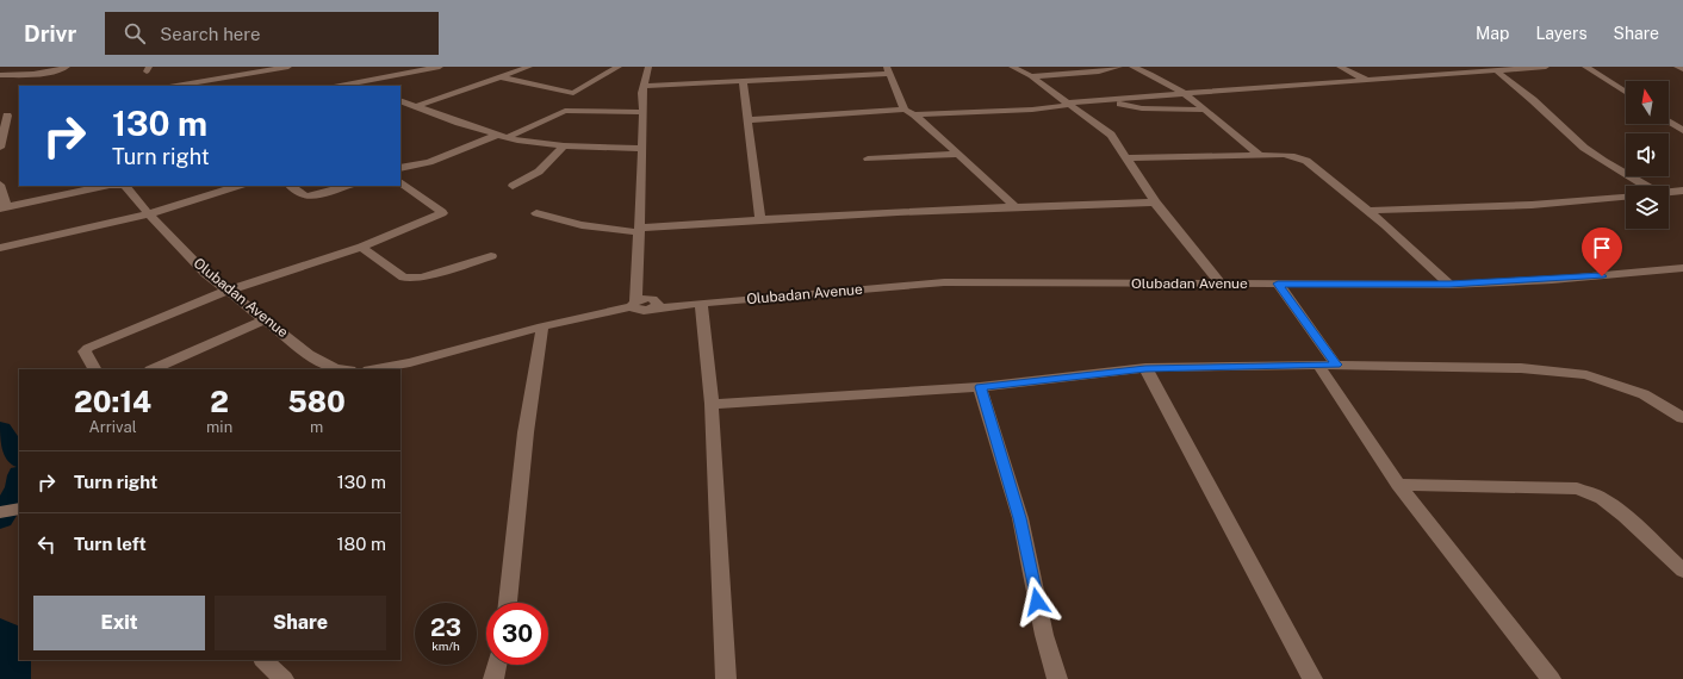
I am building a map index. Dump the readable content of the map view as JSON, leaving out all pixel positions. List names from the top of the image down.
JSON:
{
  "streets": {
    "street": ["Olubadan Avenue"]
  },
  "north": "top",
  "page": {
    "header": "Drivr",
    "search": "Search here",
    "nav": ["Map", "Layers", "Share"],
    "turn": ["130 m", "Turn right"],
    "eta": [
      "20:14",
      "Arrival",
      "2",
      "min",
      "580",
      "m"
    ],
    "list": [
      {
        "name": "Turn right",
        "value": "130 m"
      },
      {
        "name": "Turn left",
        "value": "180 m"
      }
    ],
    "buttons": ["Exit", "Share"],
    "speed": "23 km/h",
    "limit": "30"
  }
}
